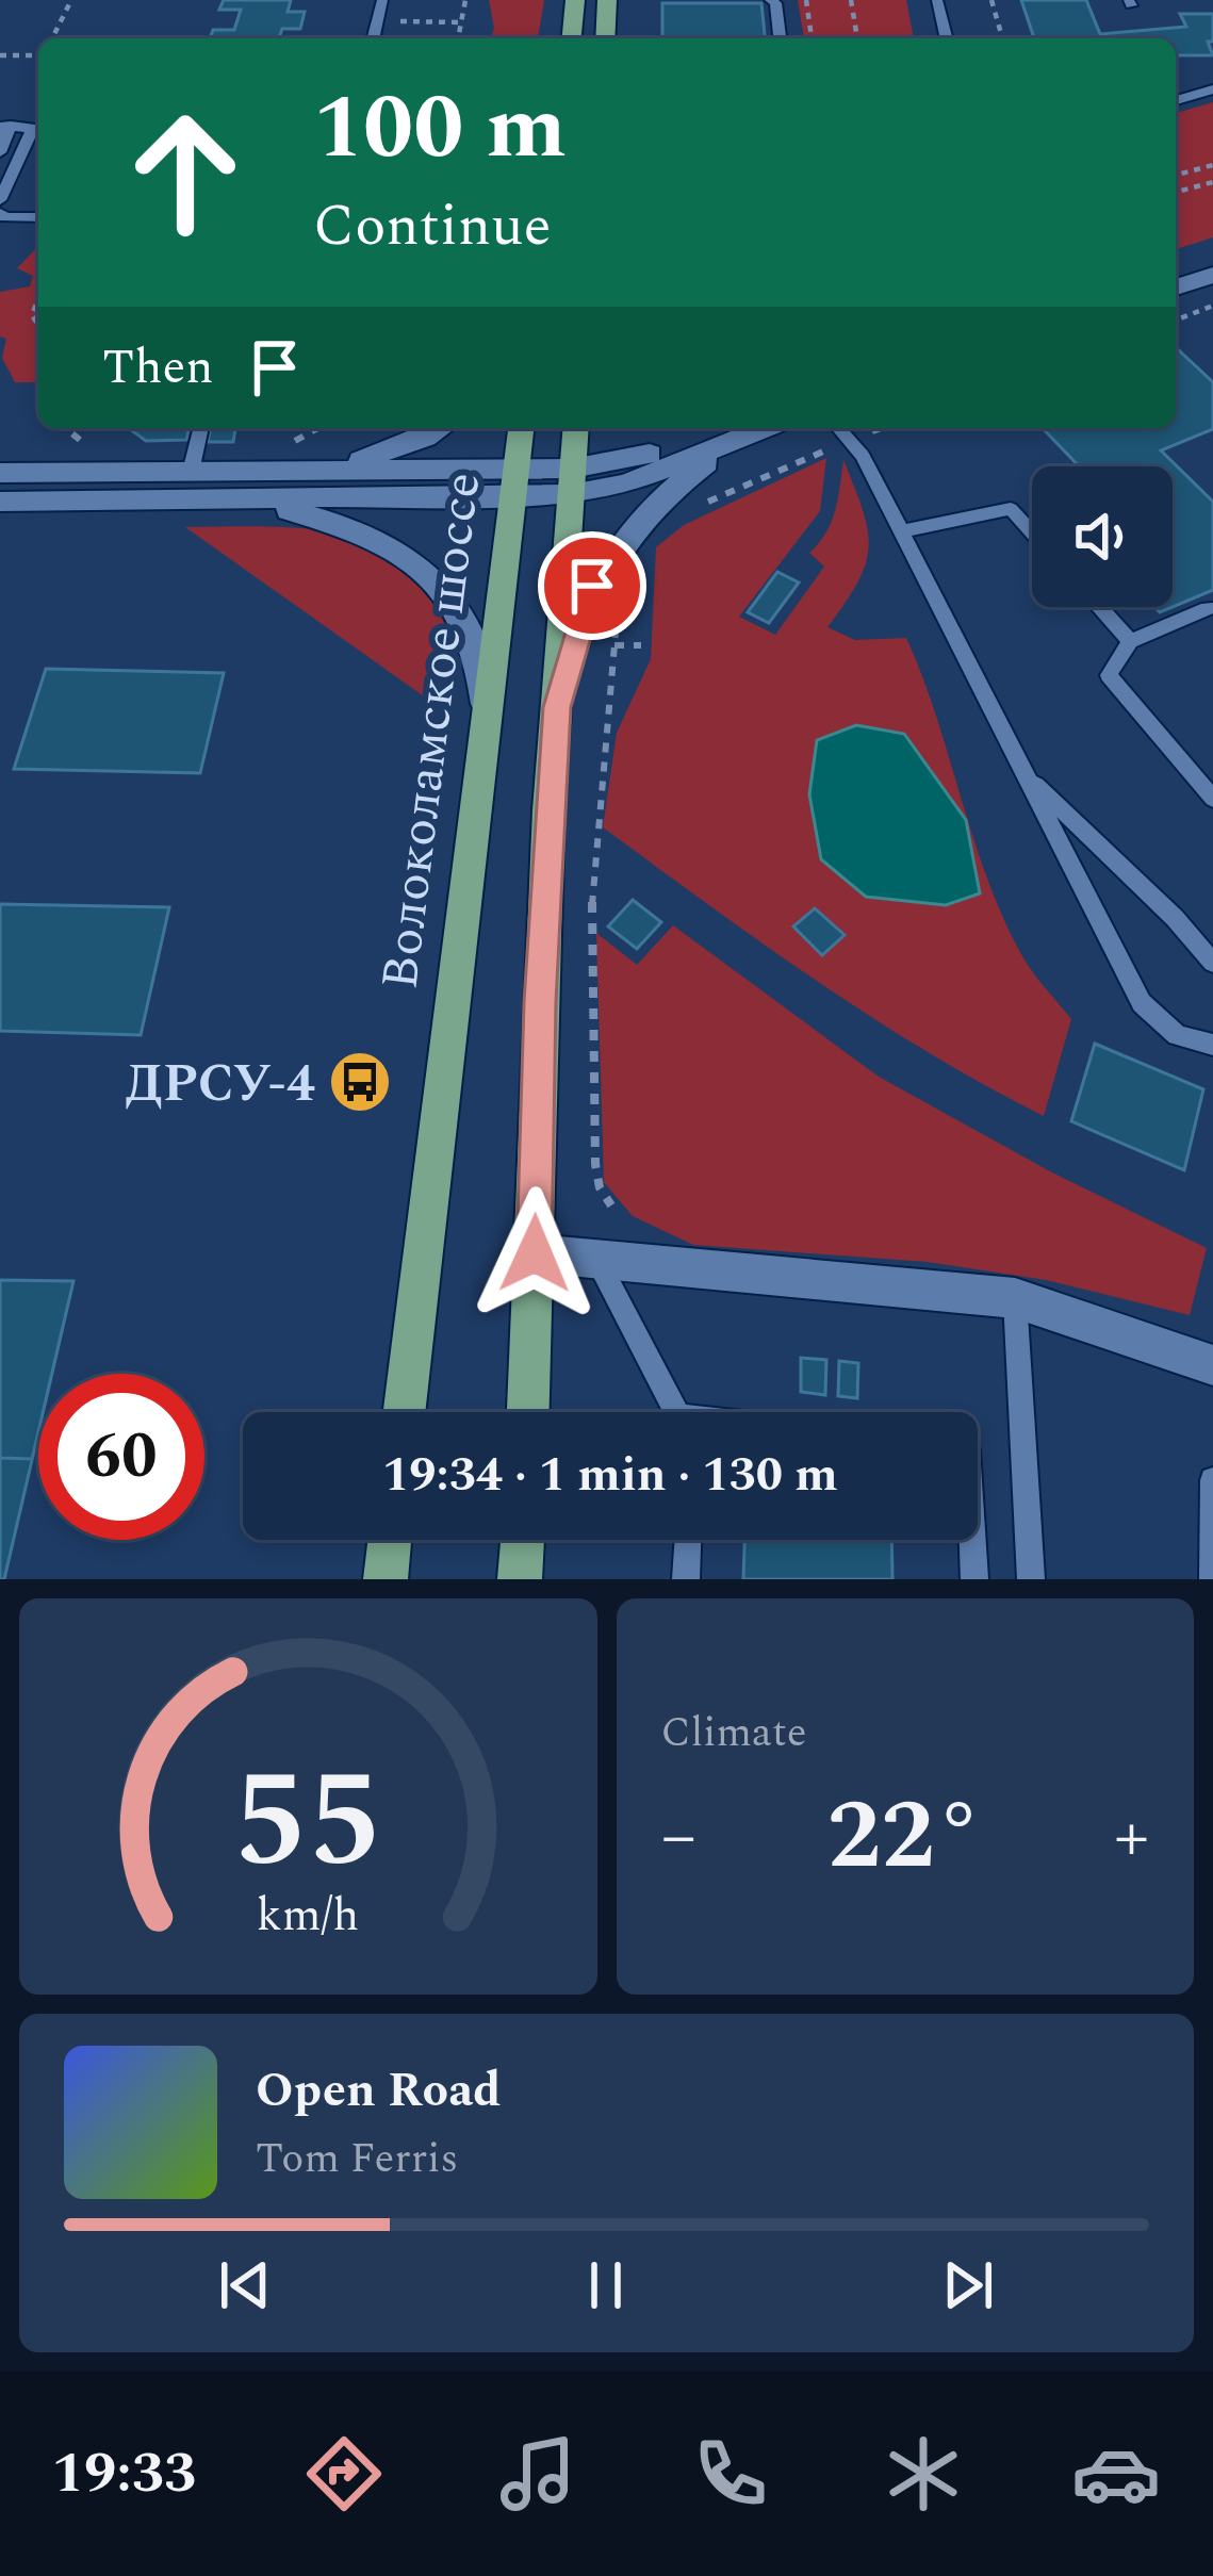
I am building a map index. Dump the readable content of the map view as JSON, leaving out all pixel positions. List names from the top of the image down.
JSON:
{
  "streets": {
    "main road": ["Волоколамское шоссе"]
  },
  "places": {
    "bus stop": ["ДРСУ-4"]
  },
  "page": {
    "turn": ["100 m", "Continue"],
    "then": "Then",
    "limit": "60",
    "trip": "19:34 · 1 min · 130 m",
    "tile": "Climate",
    "heat": ["−", "22°", "+"],
    "song": ["Open Road", "Tom Ferris"],
    "tabs": "19:33",
    "gauge": ["55", "km/h"]
  }
}
